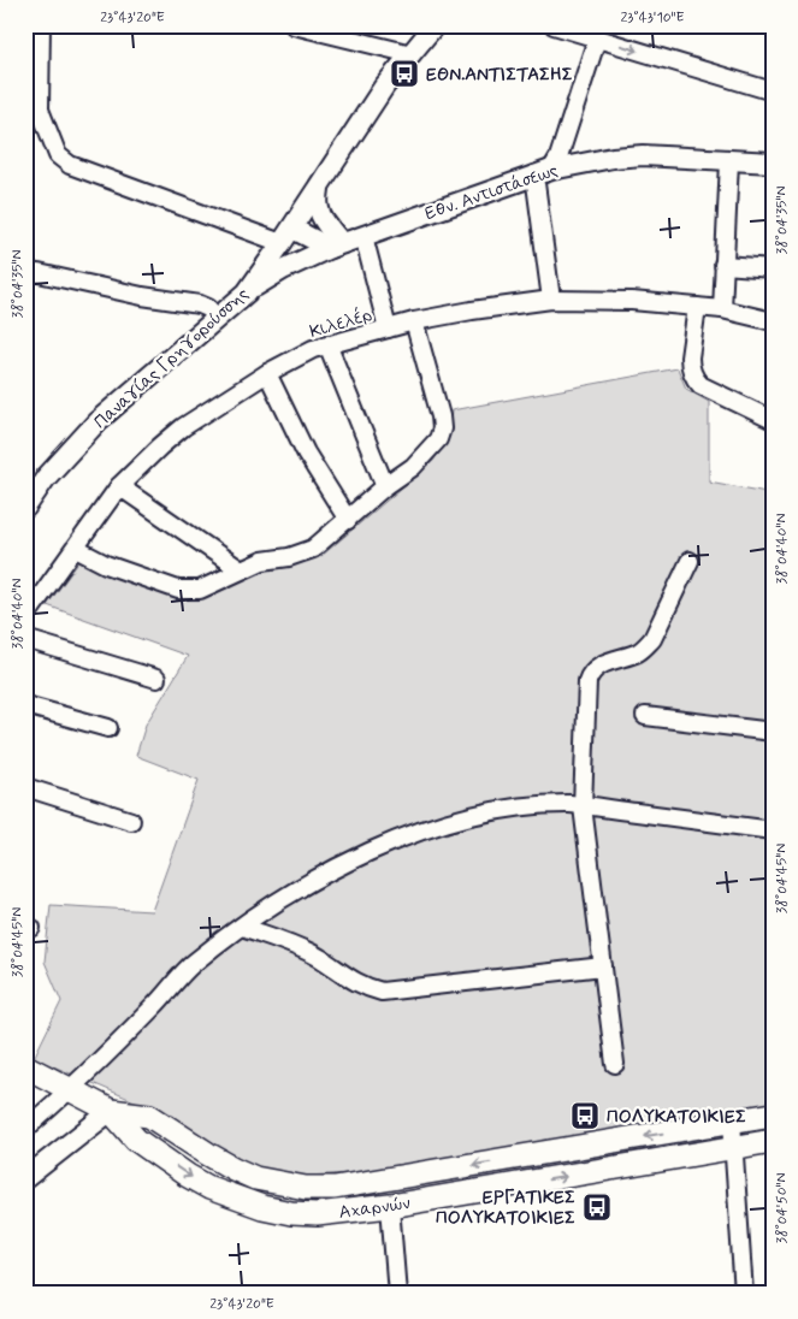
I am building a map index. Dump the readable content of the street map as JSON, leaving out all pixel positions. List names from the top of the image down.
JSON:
{
  "streets": {
    "main road": ["Αχαρνών"],
    "street": ["Εθν. Αντιστάσεως", "Κιλελέρ", "Παναγίας Γρηγορούσσης"]
  },
  "crossings": [
    ["Εθν. Αντιστάσεως", "Παναγίας Γρηγορούσσης"]
  ],
  "places": {
    "bus stop": ["ΕΘΝ.ΑΝΤΙΣΤΑΣΗΣ", "ΠΟΛΥΚΑΤΟΙΚΙΕΣ", "ΕΡΓΑΤΙΚΕΣ ΠΟΛΥΚΑΤΟΙΚΙΕΣ"]
  },
  "coordinates": [
    "23°43'20\"E",
    "23°43'10\"E",
    "38°04'35\"N",
    "38°04'40\"N",
    "38°04'45\"N",
    "38°04'50\"N"
  ]
}
